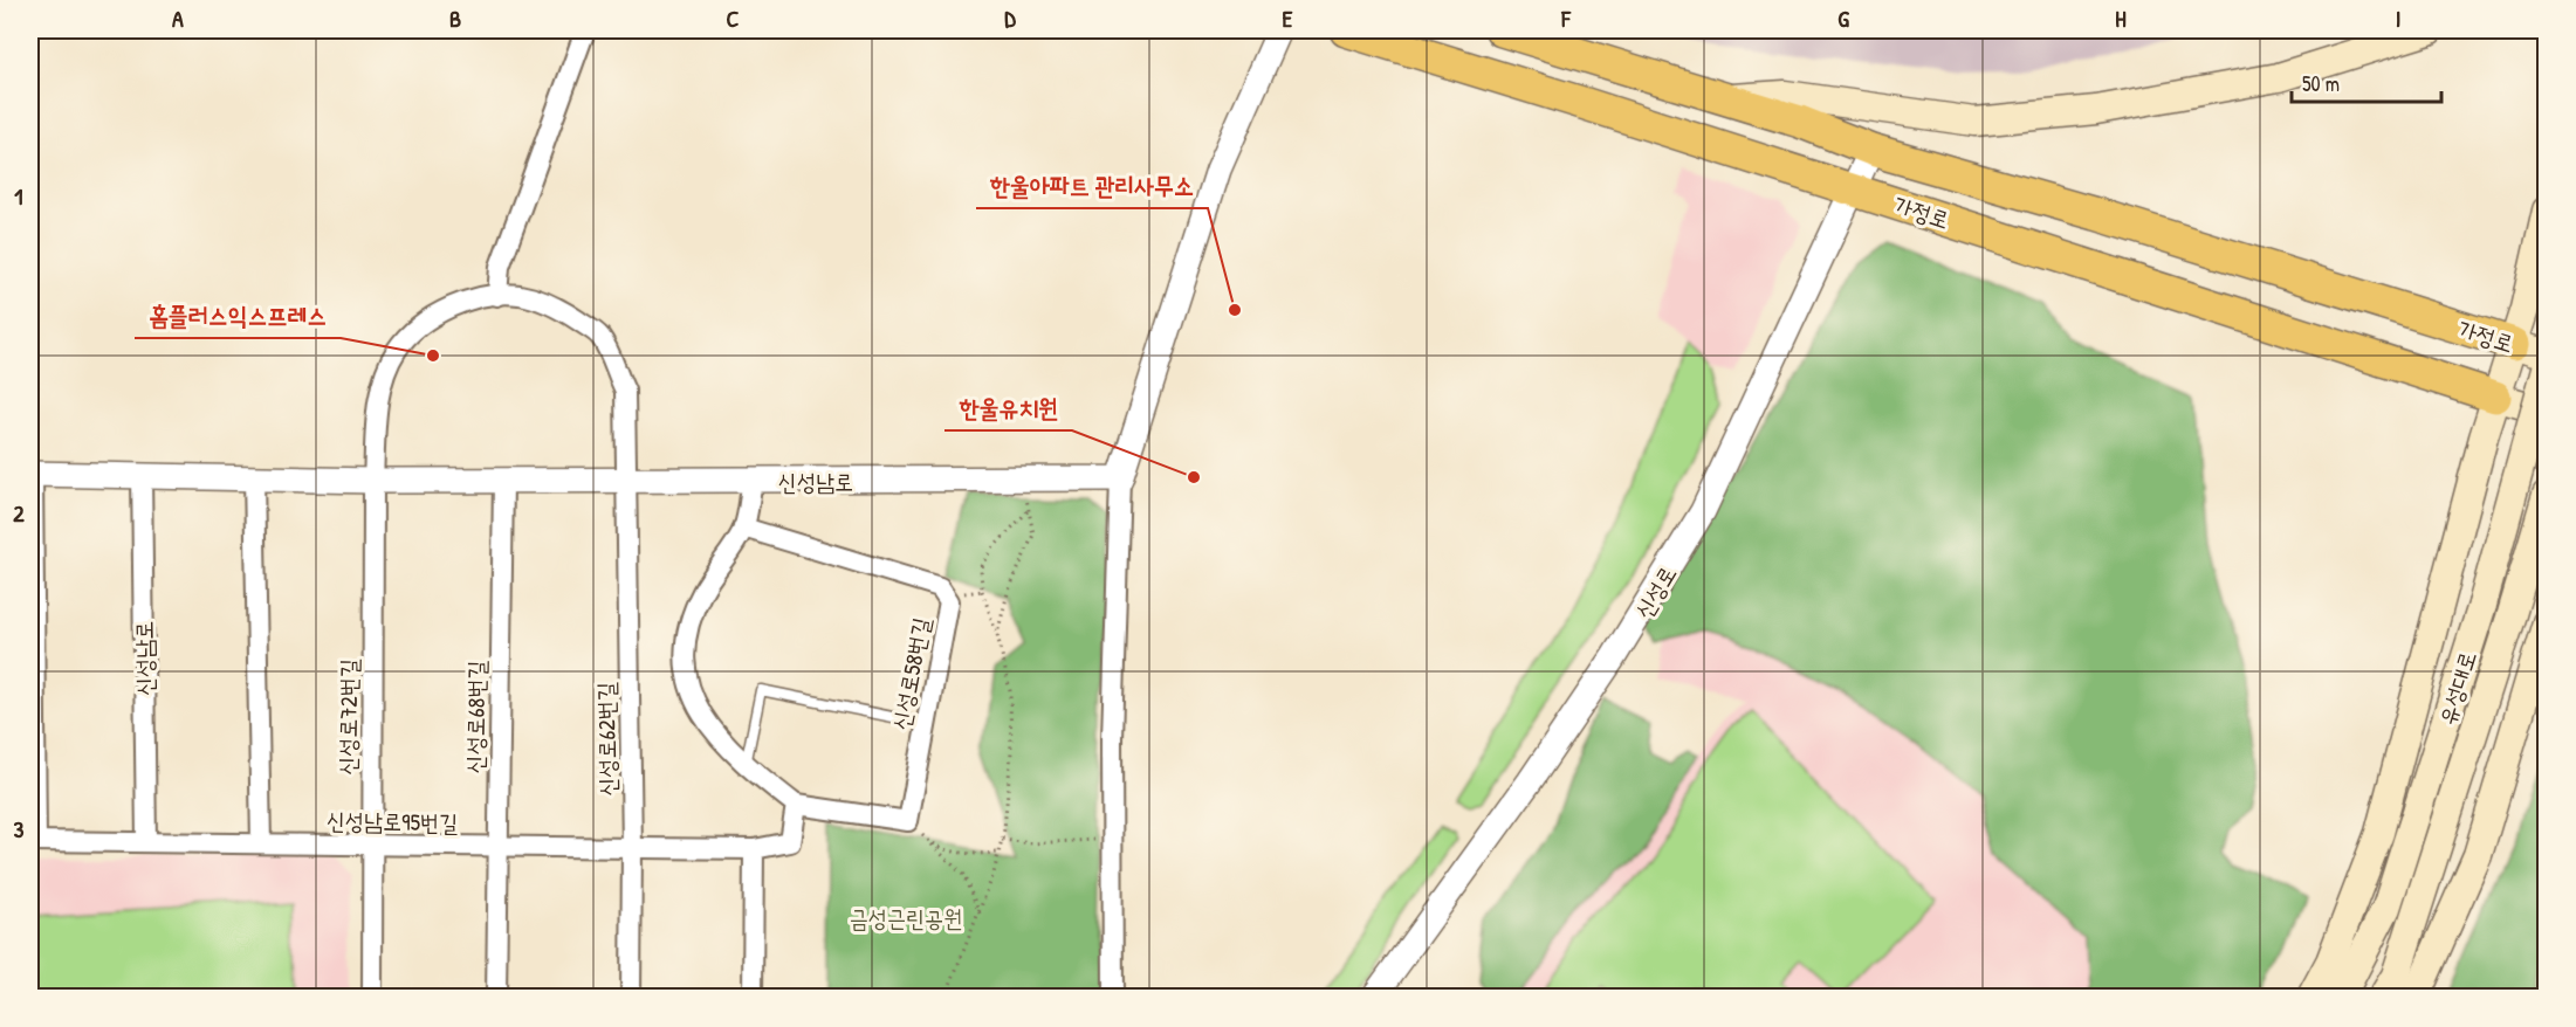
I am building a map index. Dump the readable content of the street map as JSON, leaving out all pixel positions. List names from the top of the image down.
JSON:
{
  "streets": {
    "main road": ["가정로", "유성대로"],
    "street": [
      "신성남로",
      "신성로",
      "신성로58번길",
      "신성로72번길",
      "신성로68번길",
      "신성로62번길",
      "신성남로95번길"
    ]
  },
  "crossings": [
    ["가정로", "신성로"],
    ["신성남로", "신성로72번길"],
    ["신성남로", "신성로68번길"],
    ["신성남로", "신성로62번길"],
    ["신성남로", "신성남로95번길"],
    ["신성로72번길", "신성남로95번길"],
    ["신성로68번길", "신성남로95번길"],
    ["신성로62번길", "신성남로95번길"]
  ],
  "parks": ["금성근린공원"],
  "places": ["한울아파트 관리사무소", "홈플러스익스프레스", "한울유치원"],
  "scale_bar": "50 m",
  "grid": {
    "columns": [
      "A",
      "B",
      "C",
      "D",
      "E",
      "F",
      "G",
      "H",
      "I"
    ],
    "rows": ["1", "2", "3"]
  }
}
